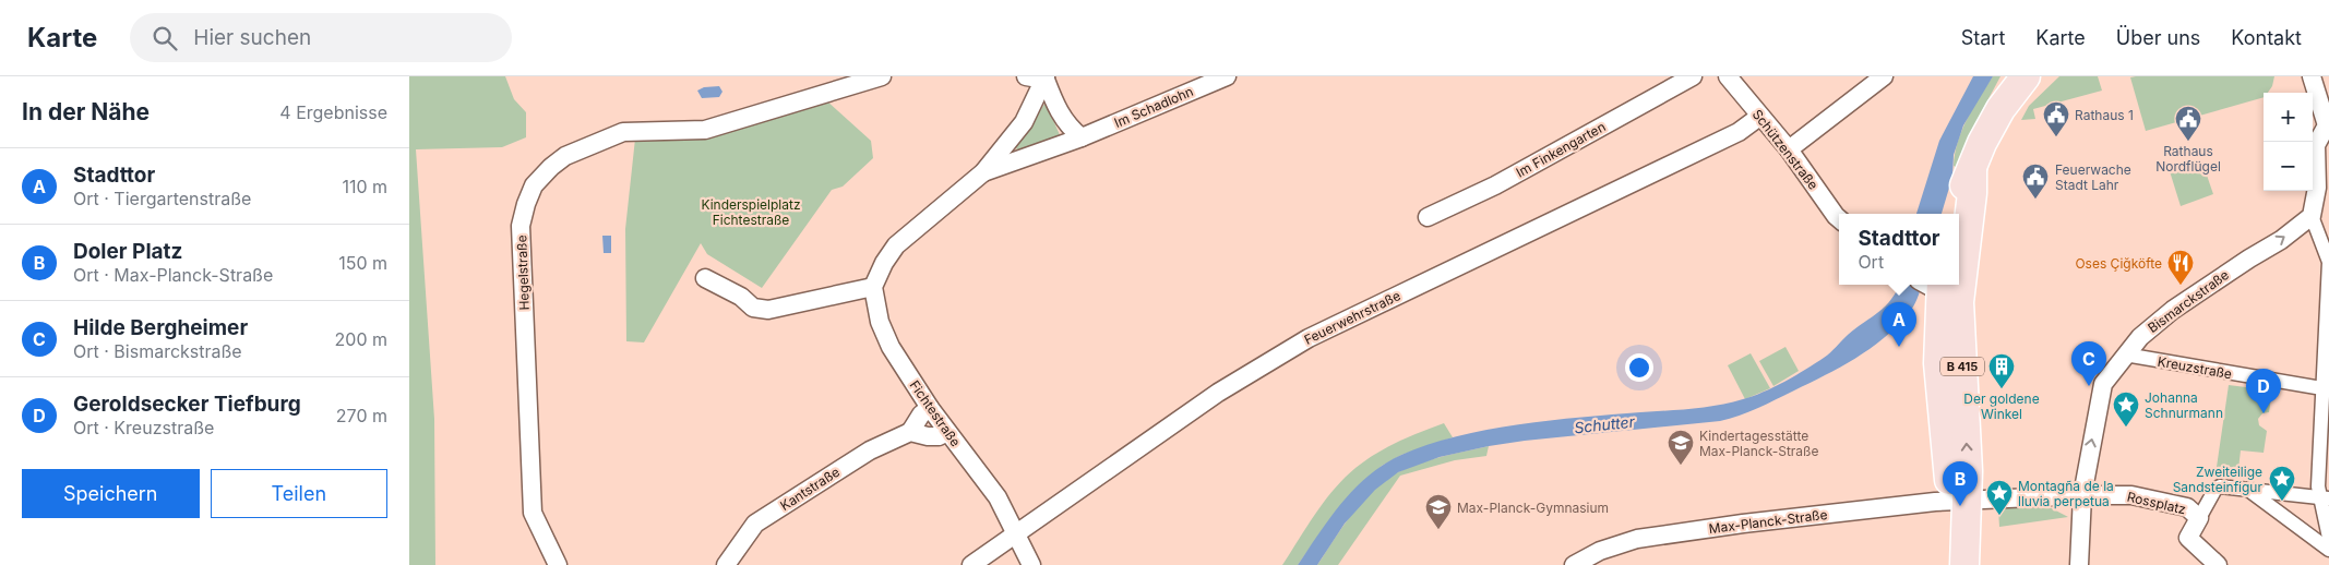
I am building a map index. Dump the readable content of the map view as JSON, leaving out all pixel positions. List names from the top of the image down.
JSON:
{
  "streets": {
    "main road": ["B 415"],
    "street": [
      "Im Schadlohn",
      "Im Finkengarten",
      "Schützenstraße",
      "Hegelstraße",
      "Bismarckstraße",
      "Feuerwehrstraße",
      "Kreuzstraße",
      "Fichtestraße",
      "Kantstraße",
      "Rossplatz",
      "Max-Planck-Straße"
    ]
  },
  "crossings": [
    ["Schützenstraße", "Feuerwehrstraße"],
    ["Bismarckstraße", "Kreuzstraße"],
    ["Bismarckstraße", "Rossplatz"],
    ["Feuerwehrstraße", "Fichtestraße"],
    ["B 415", "Rossplatz"],
    ["B 415", "Max-Planck-Straße"],
    ["Fichtestraße", "Kantstraße"],
    ["Rossplatz", "Max-Planck-Straße"]
  ],
  "one_way": ["Bismarckstraße"],
  "water": ["Schutter"],
  "parks": ["Kinderspielplatz Fichtestraße"],
  "places": {
    "public building": ["Rathaus 1", "Rathaus Nordflügel", "Feuerwache Stadt Lahr"],
    "restaurant": ["Oses Çiğköfte"],
    "building": ["Der goldene Winkel"],
    "place": ["Johanna Schnurmann", "Zweiteilige Sandsteinfigur", "Montagña de la lluvia perpetua"],
    "school or university": ["Kindertagesstätte Max-Planck-Straße", "Max-Planck-Gymnasium"]
  },
  "page": {
    "header": "Karte",
    "search": "Hier suchen",
    "nav": [
      "Start",
      "Karte",
      "Über uns",
      "Kontakt"
    ],
    "heading": ["In der Nähe", "4 Ergebnisse"],
    "map_buttons": ["+", "−"],
    "list": [
      {
        "mark": "A",
        "name": "Stadttor",
        "note": "Ort · Tiergartenstraße",
        "value": "110 m"
      },
      {
        "mark": "B",
        "name": "Doler Platz",
        "note": "Ort · Max-Planck-Straße",
        "value": "150 m"
      },
      {
        "mark": "C",
        "name": "Hilde Bergheimer",
        "note": "Ort · Bismarckstraße",
        "value": "200 m"
      },
      {
        "mark": "D",
        "name": "Geroldsecker Tiefburg",
        "note": "Ort · Kreuzstraße",
        "value": "270 m"
      }
    ],
    "popup": ["Stadttor", "Ort"],
    "pins": [
      "A",
      "C",
      "D",
      "B"
    ],
    "buttons": ["Speichern", "Teilen"]
  }
}
